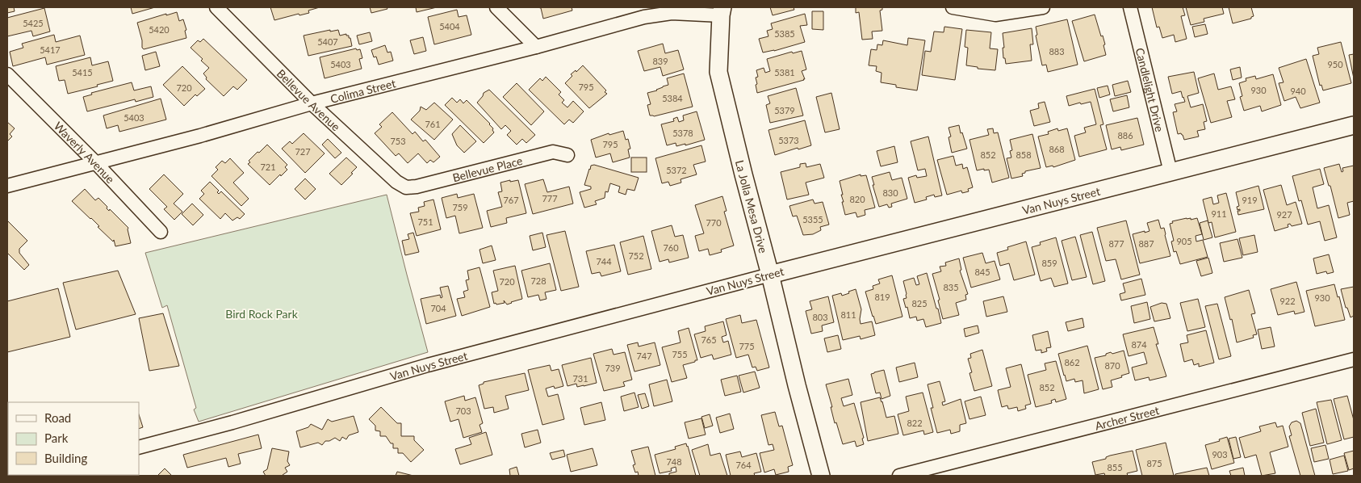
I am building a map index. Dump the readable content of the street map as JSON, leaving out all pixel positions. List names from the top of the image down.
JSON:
{
  "streets": {
    "street": [
      "Candlelight Drive",
      "Colima Street",
      "Bellevue Avenue",
      "Waverly Avenue",
      "Bellevue Place",
      "Van Nuys Street",
      "La Jolla Mesa Drive",
      "Archer Street"
    ]
  },
  "crossings": [
    ["Candlelight Drive", "Van Nuys Street"],
    ["Colima Street", "Bellevue Avenue"],
    ["Colima Street", "Waverly Avenue"],
    ["Colima Street", "La Jolla Mesa Drive"],
    ["Bellevue Avenue", "Bellevue Place"],
    ["Van Nuys Street", "La Jolla Mesa Drive"]
  ],
  "parks": ["Bird Rock Park"],
  "house_numbers": [
    "5425",
    "5404",
    "5420",
    "5385",
    "5407",
    "5417",
    "883",
    "839",
    "5403",
    "950",
    "5415",
    "5381",
    "795",
    "720",
    "930",
    "940",
    "5384",
    "5379",
    "5403",
    "761",
    "5378",
    "886",
    "5373",
    "753",
    "795",
    "868",
    "727",
    "852",
    "858",
    "721",
    "5372",
    "830",
    "777",
    "820",
    "767",
    "919",
    "759",
    "911",
    "927",
    "5355",
    "751",
    "770",
    "905",
    "877",
    "887",
    "760",
    "752",
    "744",
    "859",
    "845",
    "728",
    "720",
    "835",
    "819",
    "930",
    "922",
    "825",
    "704",
    "811",
    "803",
    "765",
    "874",
    "775",
    "755",
    "747",
    "862",
    "870",
    "739",
    "731",
    "852",
    "703",
    "822",
    "903",
    "748",
    "875",
    "764",
    "855"
  ],
  "legend": ["Road", "Park", "Building"]
}
